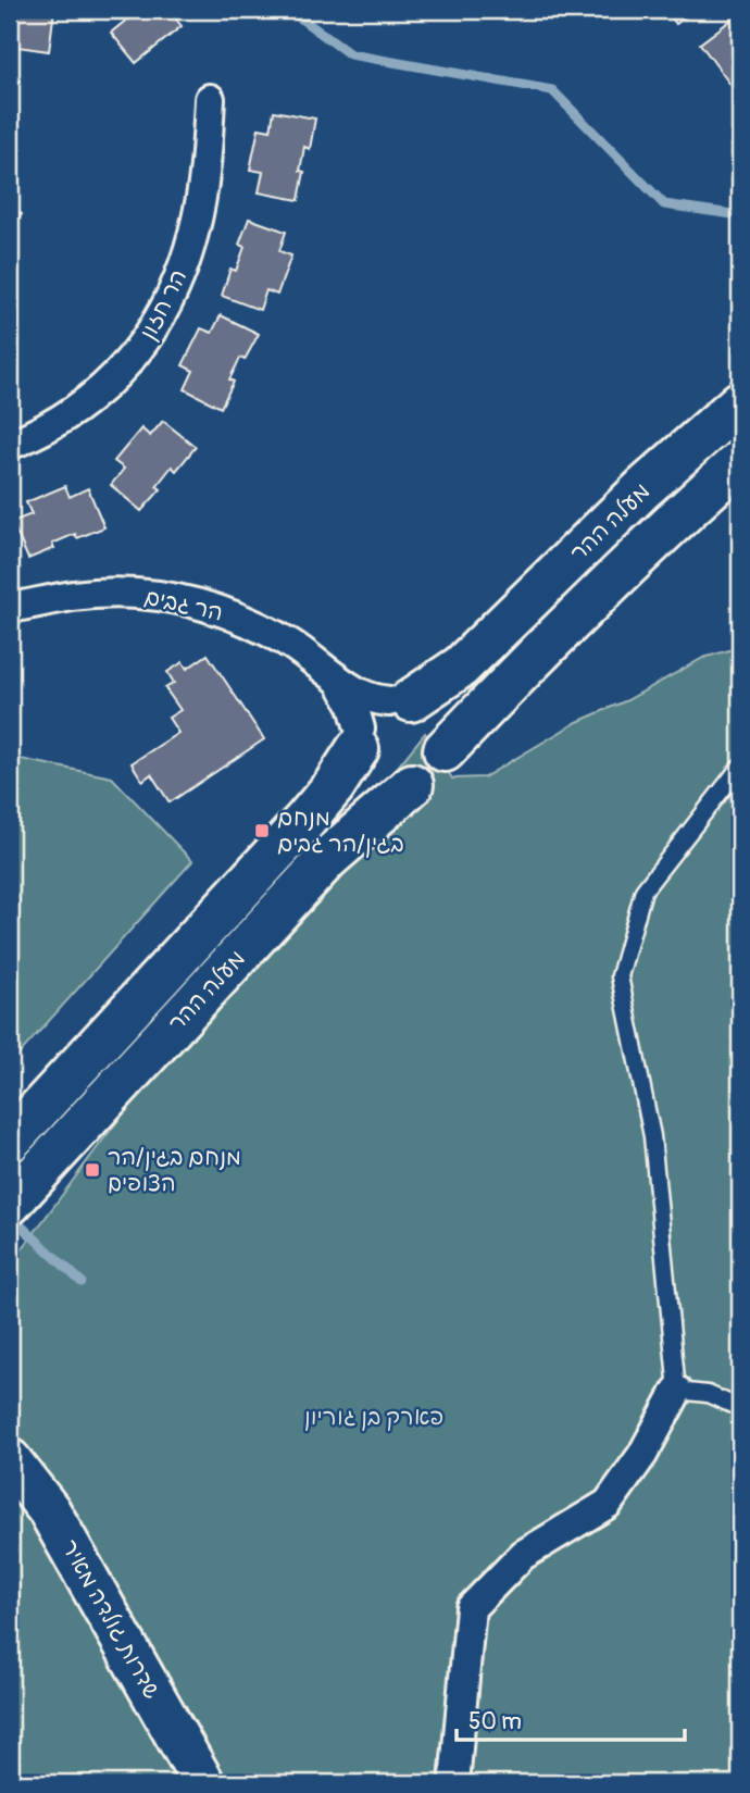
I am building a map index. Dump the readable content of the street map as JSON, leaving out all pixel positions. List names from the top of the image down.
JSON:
{
  "streets": {
    "main road": ["מעלה ההר", "שדרות גולדה מאיר"],
    "street": ["הר חזון", "הר גבים"]
  },
  "crossings": [
    ["מעלה ההר", "הר גבים"]
  ],
  "parks": ["פארק בן גוריון"],
  "places": {
    "transit": ["מנחם בגין/הר גבים", "מנחם בגין/הר הצופים"]
  },
  "scale_bar": "50 m"
}
